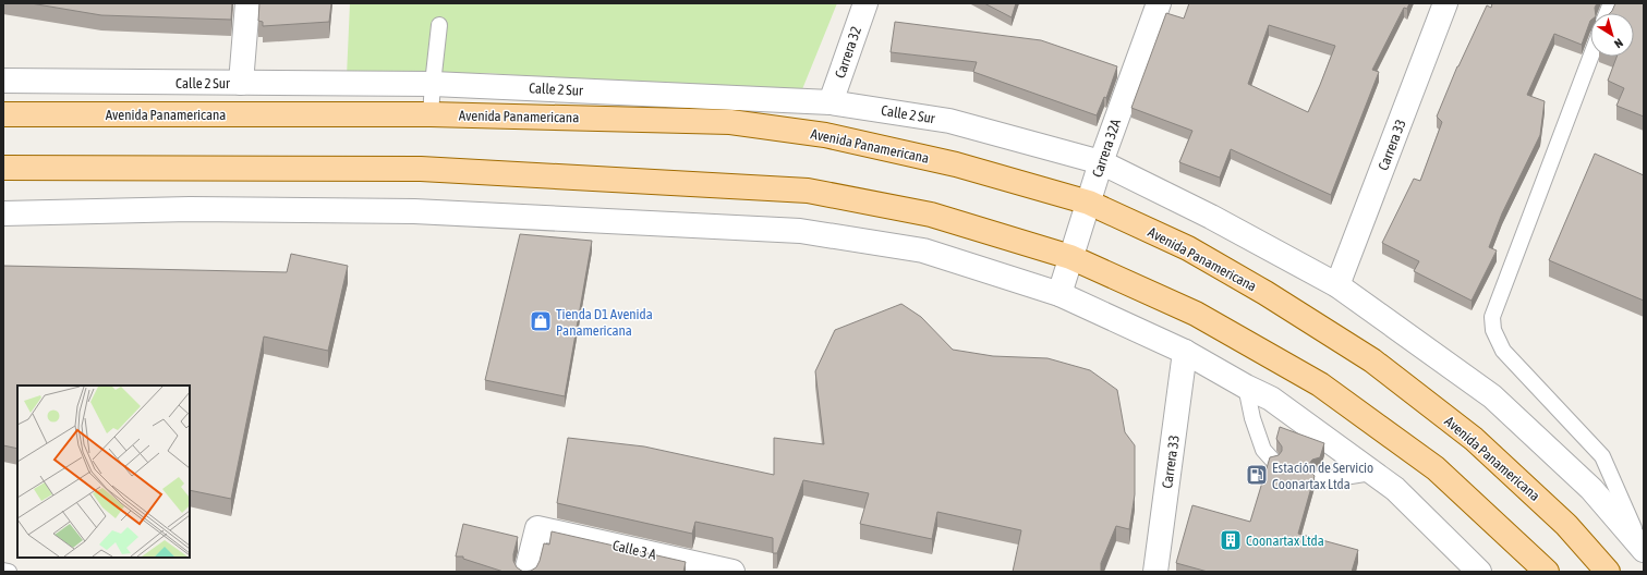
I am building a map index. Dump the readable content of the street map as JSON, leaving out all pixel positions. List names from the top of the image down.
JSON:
{
  "streets": {
    "main road": ["Avenida Panamericana"],
    "street": [
      "Carrera 32",
      "Calle 2 Sur",
      "Carrera 33",
      "Carrera 32A",
      "Calle 3 A"
    ]
  },
  "crossings": [
    ["Carrera 32", "Calle 2 Sur"],
    ["Calle 2 Sur", "Carrera 33"],
    ["Calle 2 Sur", "Carrera 32A"],
    ["Avenida Panamericana", "Carrera 32A"]
  ],
  "places": {
    "shop": ["Tienda D1 Avenida Panamericana"],
    "fuel station": ["Estación de Servicio Coonartax Ltda"],
    "building": ["Coonartax Ltda"]
  },
  "north": "bottom right"
}
